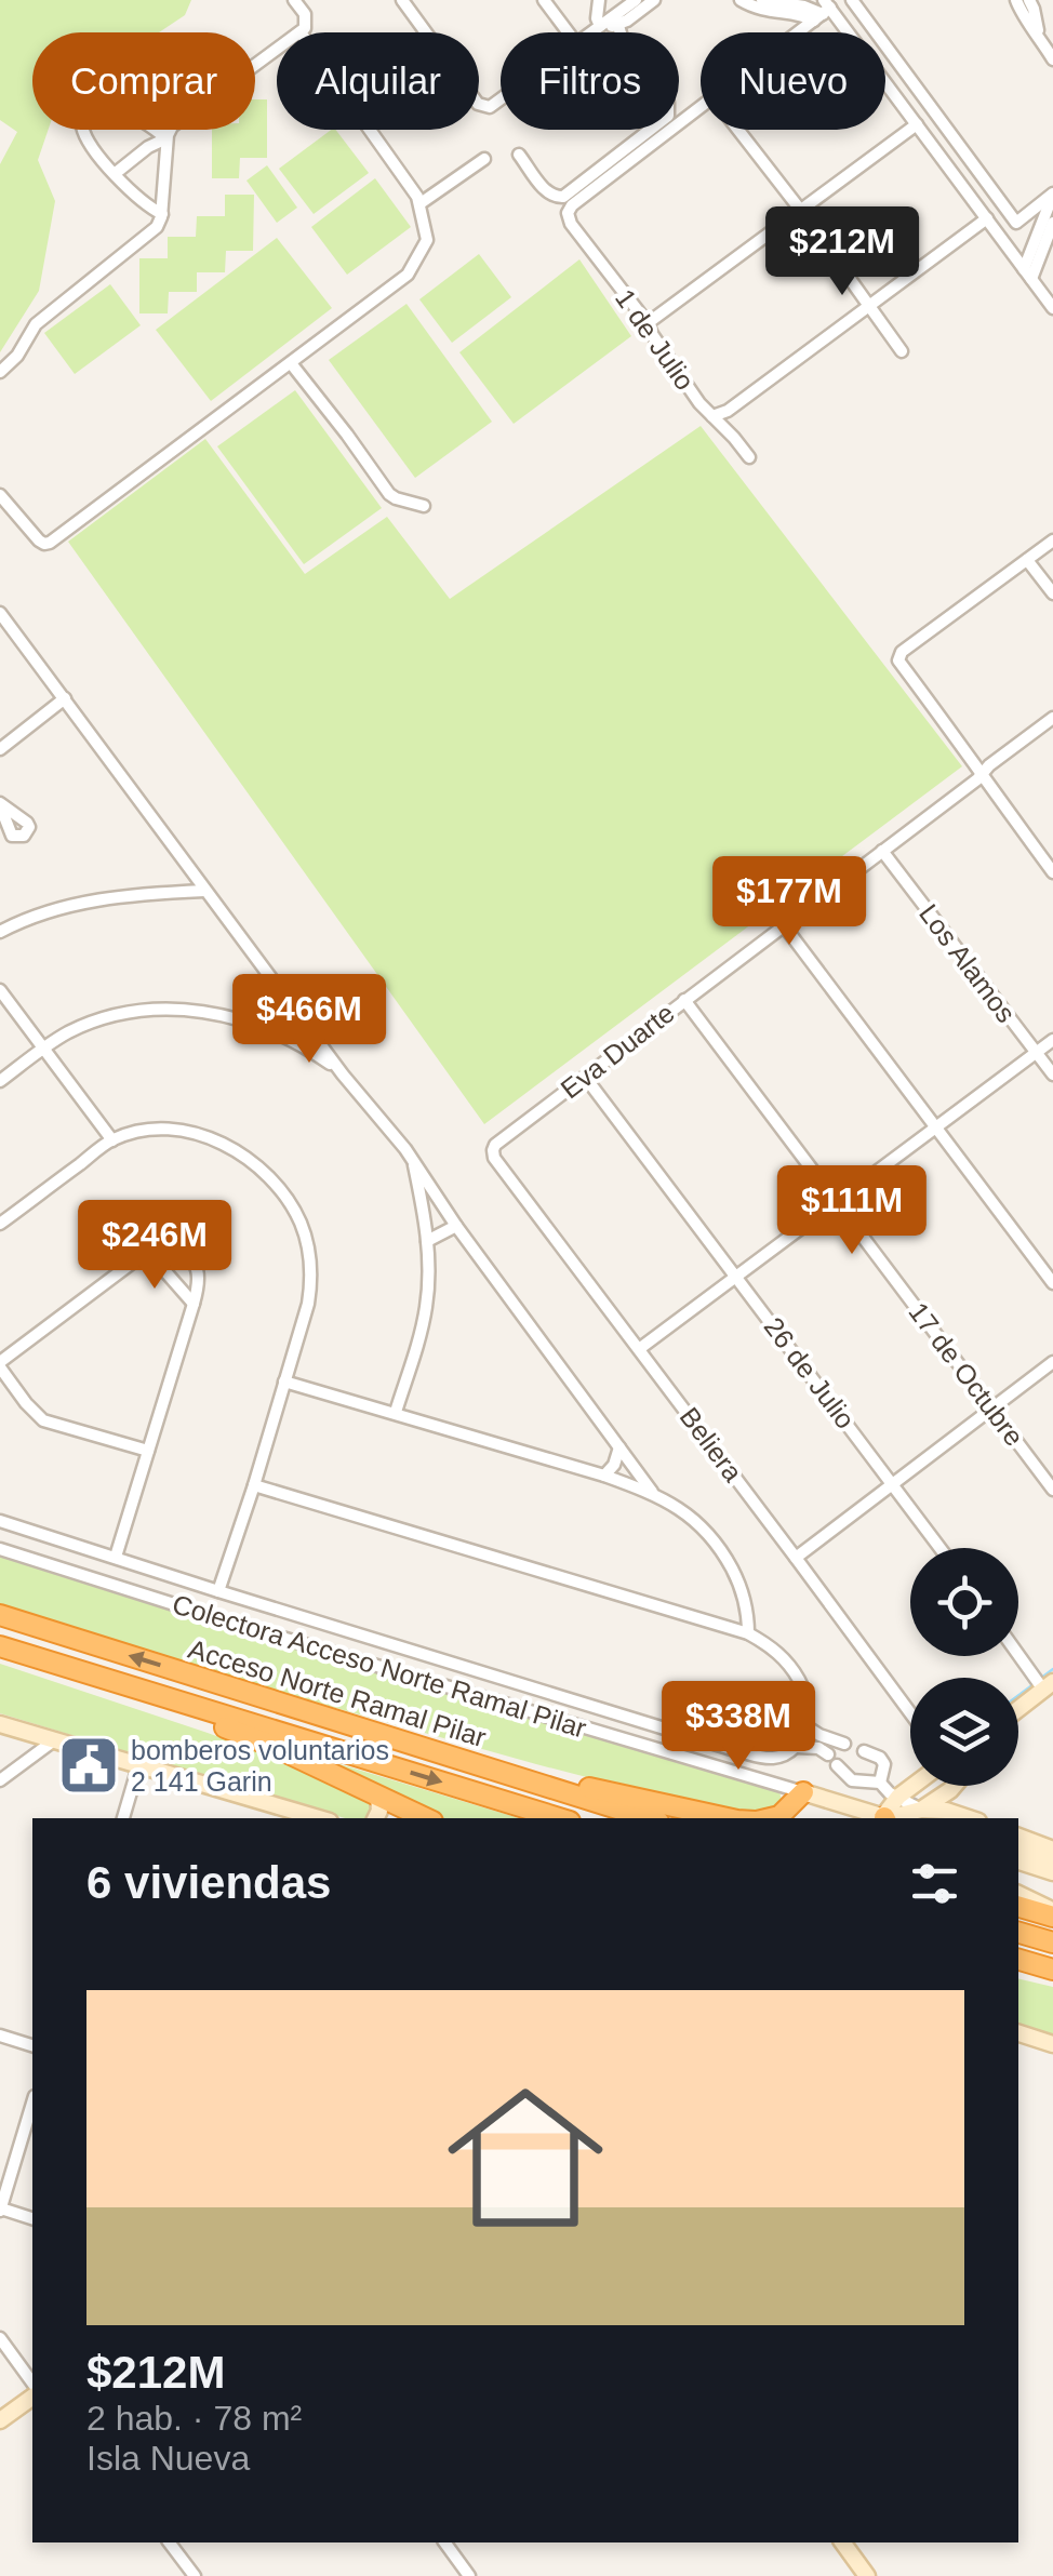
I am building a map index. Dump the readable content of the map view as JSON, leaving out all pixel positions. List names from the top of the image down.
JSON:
{
  "streets": {
    "highway": ["Acceso Norte Ramal Pilar"],
    "street": [
      "1 de Julio",
      "Los Alamos",
      "Eva Duarte",
      "26 de Julio",
      "17 de Octubre",
      "Beliera",
      "Colectora Acceso Norte Ramal Pilar"
    ]
  },
  "crossings": [
    ["Los Alamos", "Eva Duarte"],
    ["Eva Duarte", "26 de Julio"],
    ["Eva Duarte", "17 de Octubre"],
    ["Eva Duarte", "Beliera"]
  ],
  "places": {
    "public building": ["bomberos voluntarios 2 141 Garin"]
  },
  "page": {
    "chip": [
      "Comprar",
      "Alquilar",
      "Filtros",
      "Nuevo"
    ],
    "price": [
      "$212M",
      "$177M",
      "$466M",
      "$111M",
      "$246M",
      "$338M"
    ],
    "heading": "6 viviendas",
    "list": [
      {
        "name": "$212M",
        "note": "2 hab. · 78 m² · Isla Nueva"
      }
    ]
  }
}
